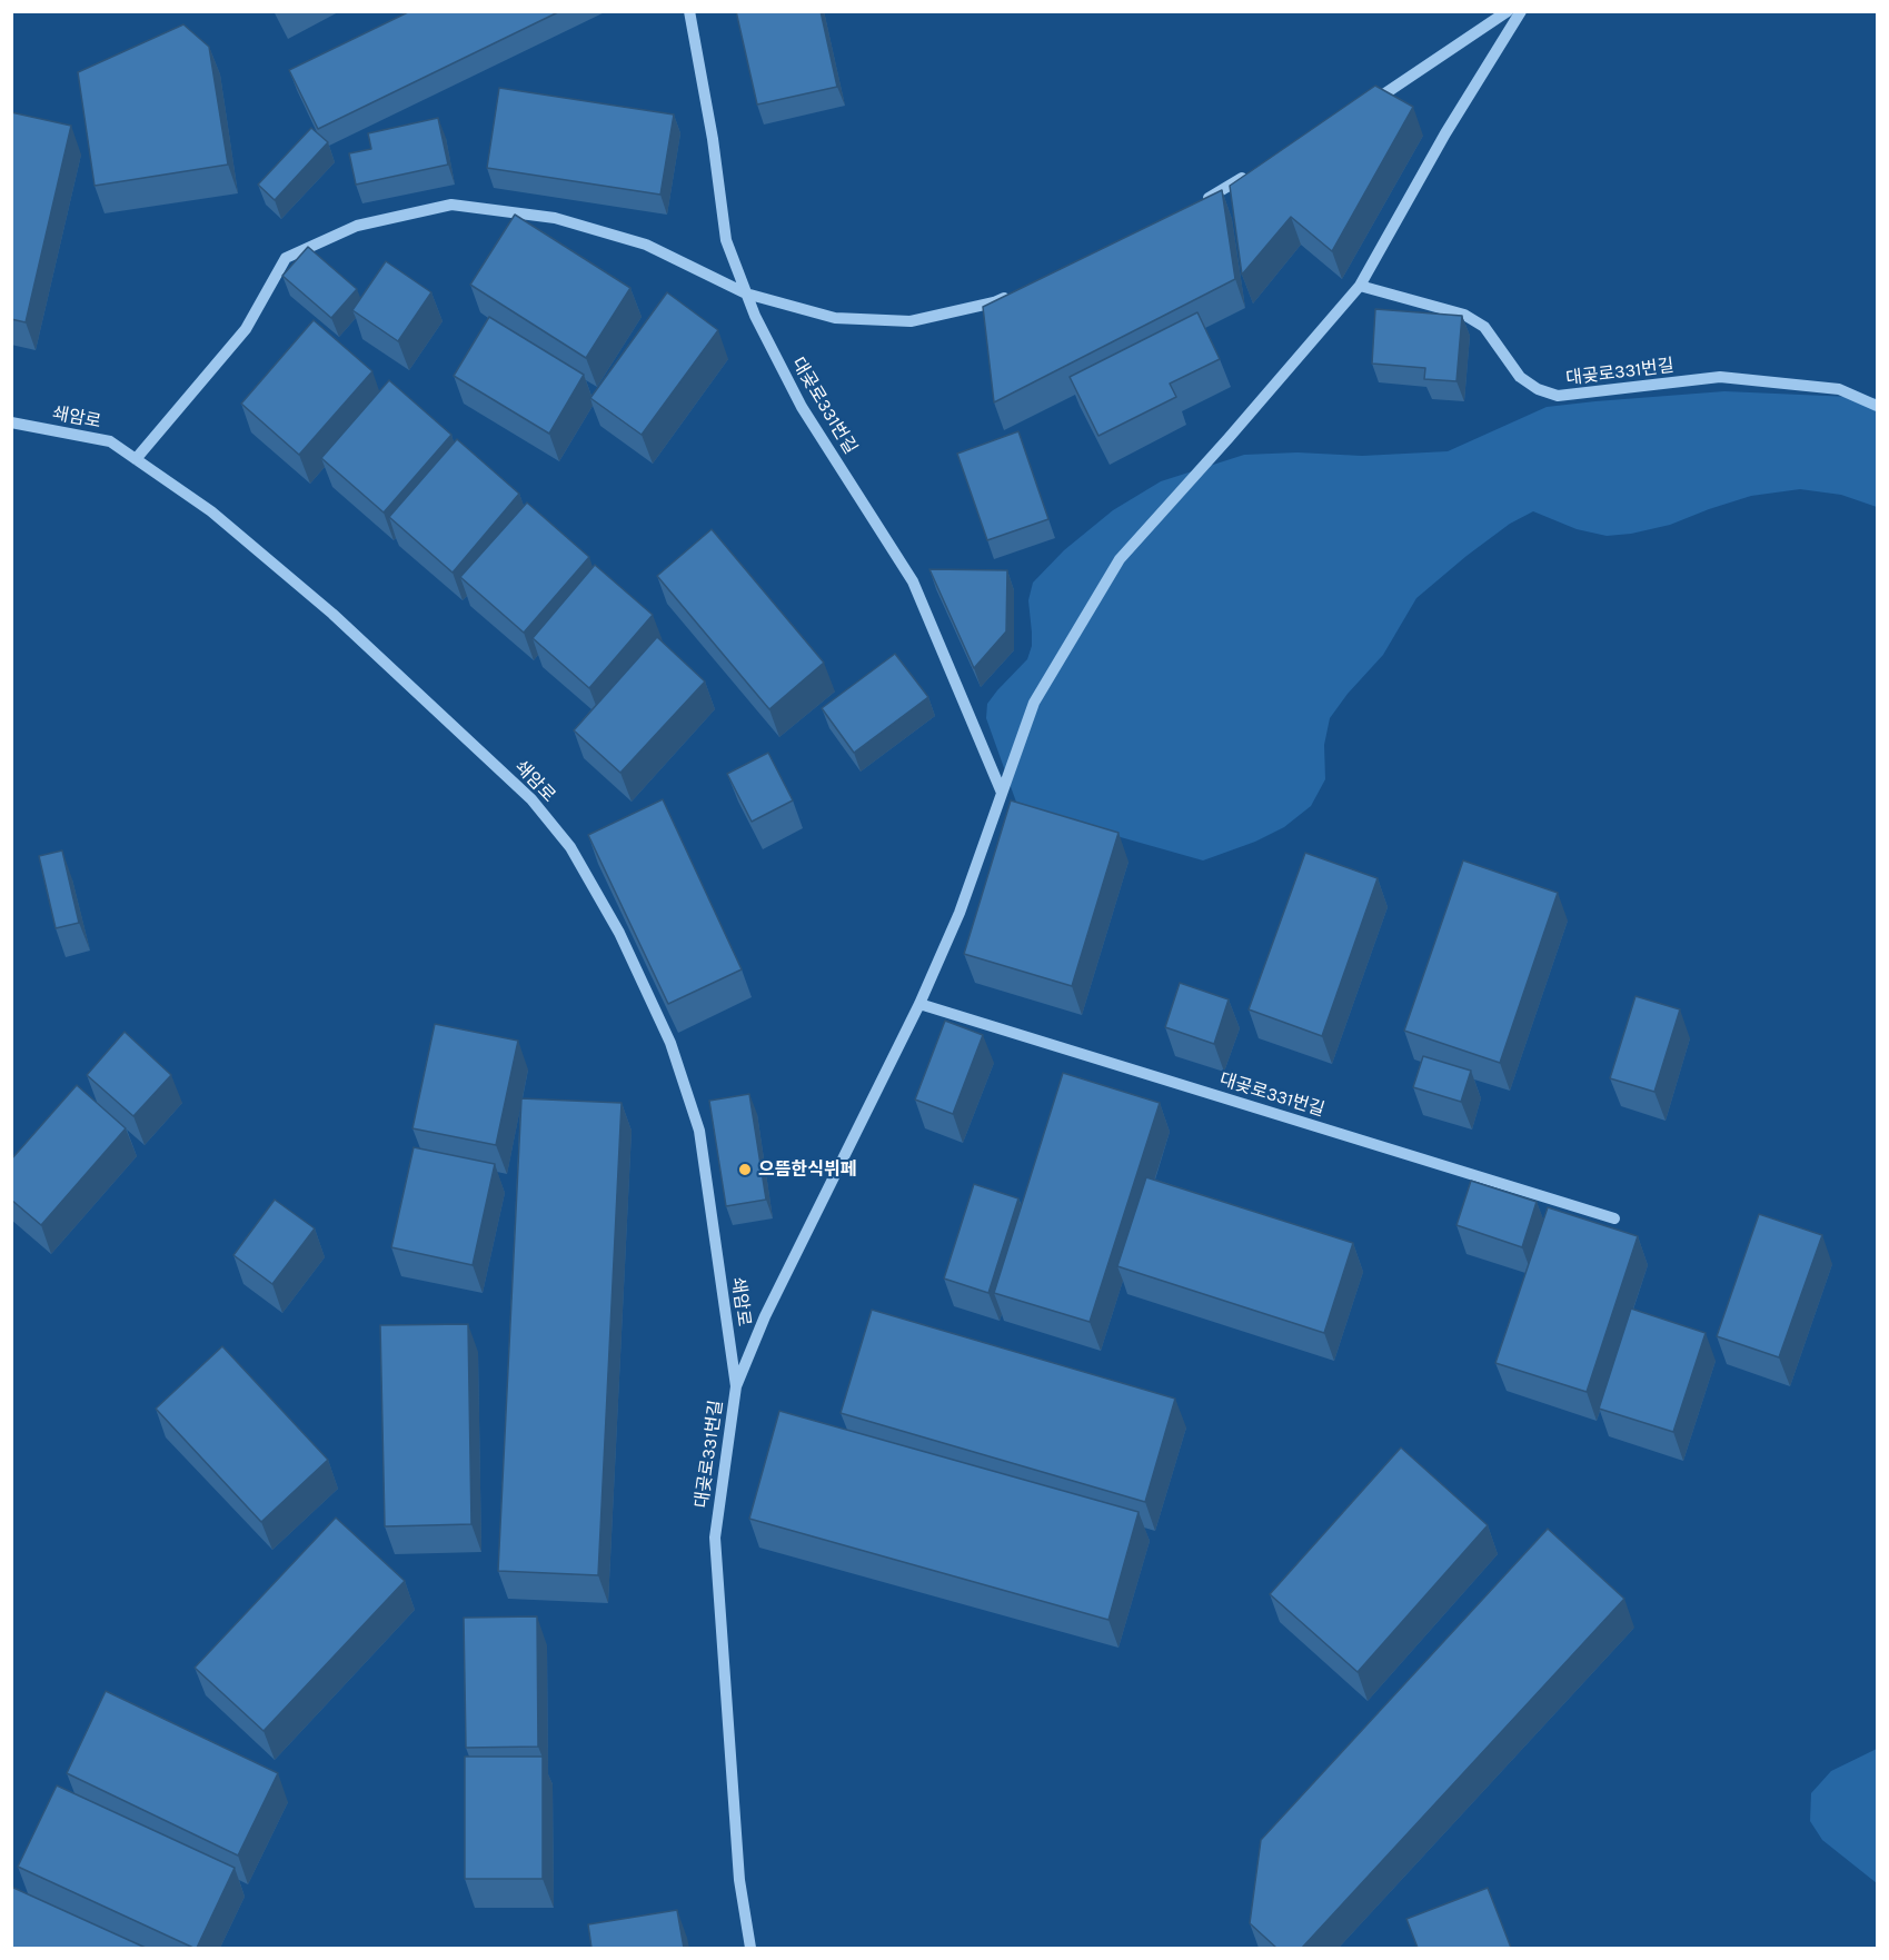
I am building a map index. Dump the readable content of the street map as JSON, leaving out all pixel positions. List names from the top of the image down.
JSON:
{
  "streets": {
    "lane": ["대곶로331번길", "쇄암로"]
  },
  "crossings": [
    ["대곶로331번길", "쇄암로"]
  ],
  "places": ["으뜸한식뷔페"]
}
